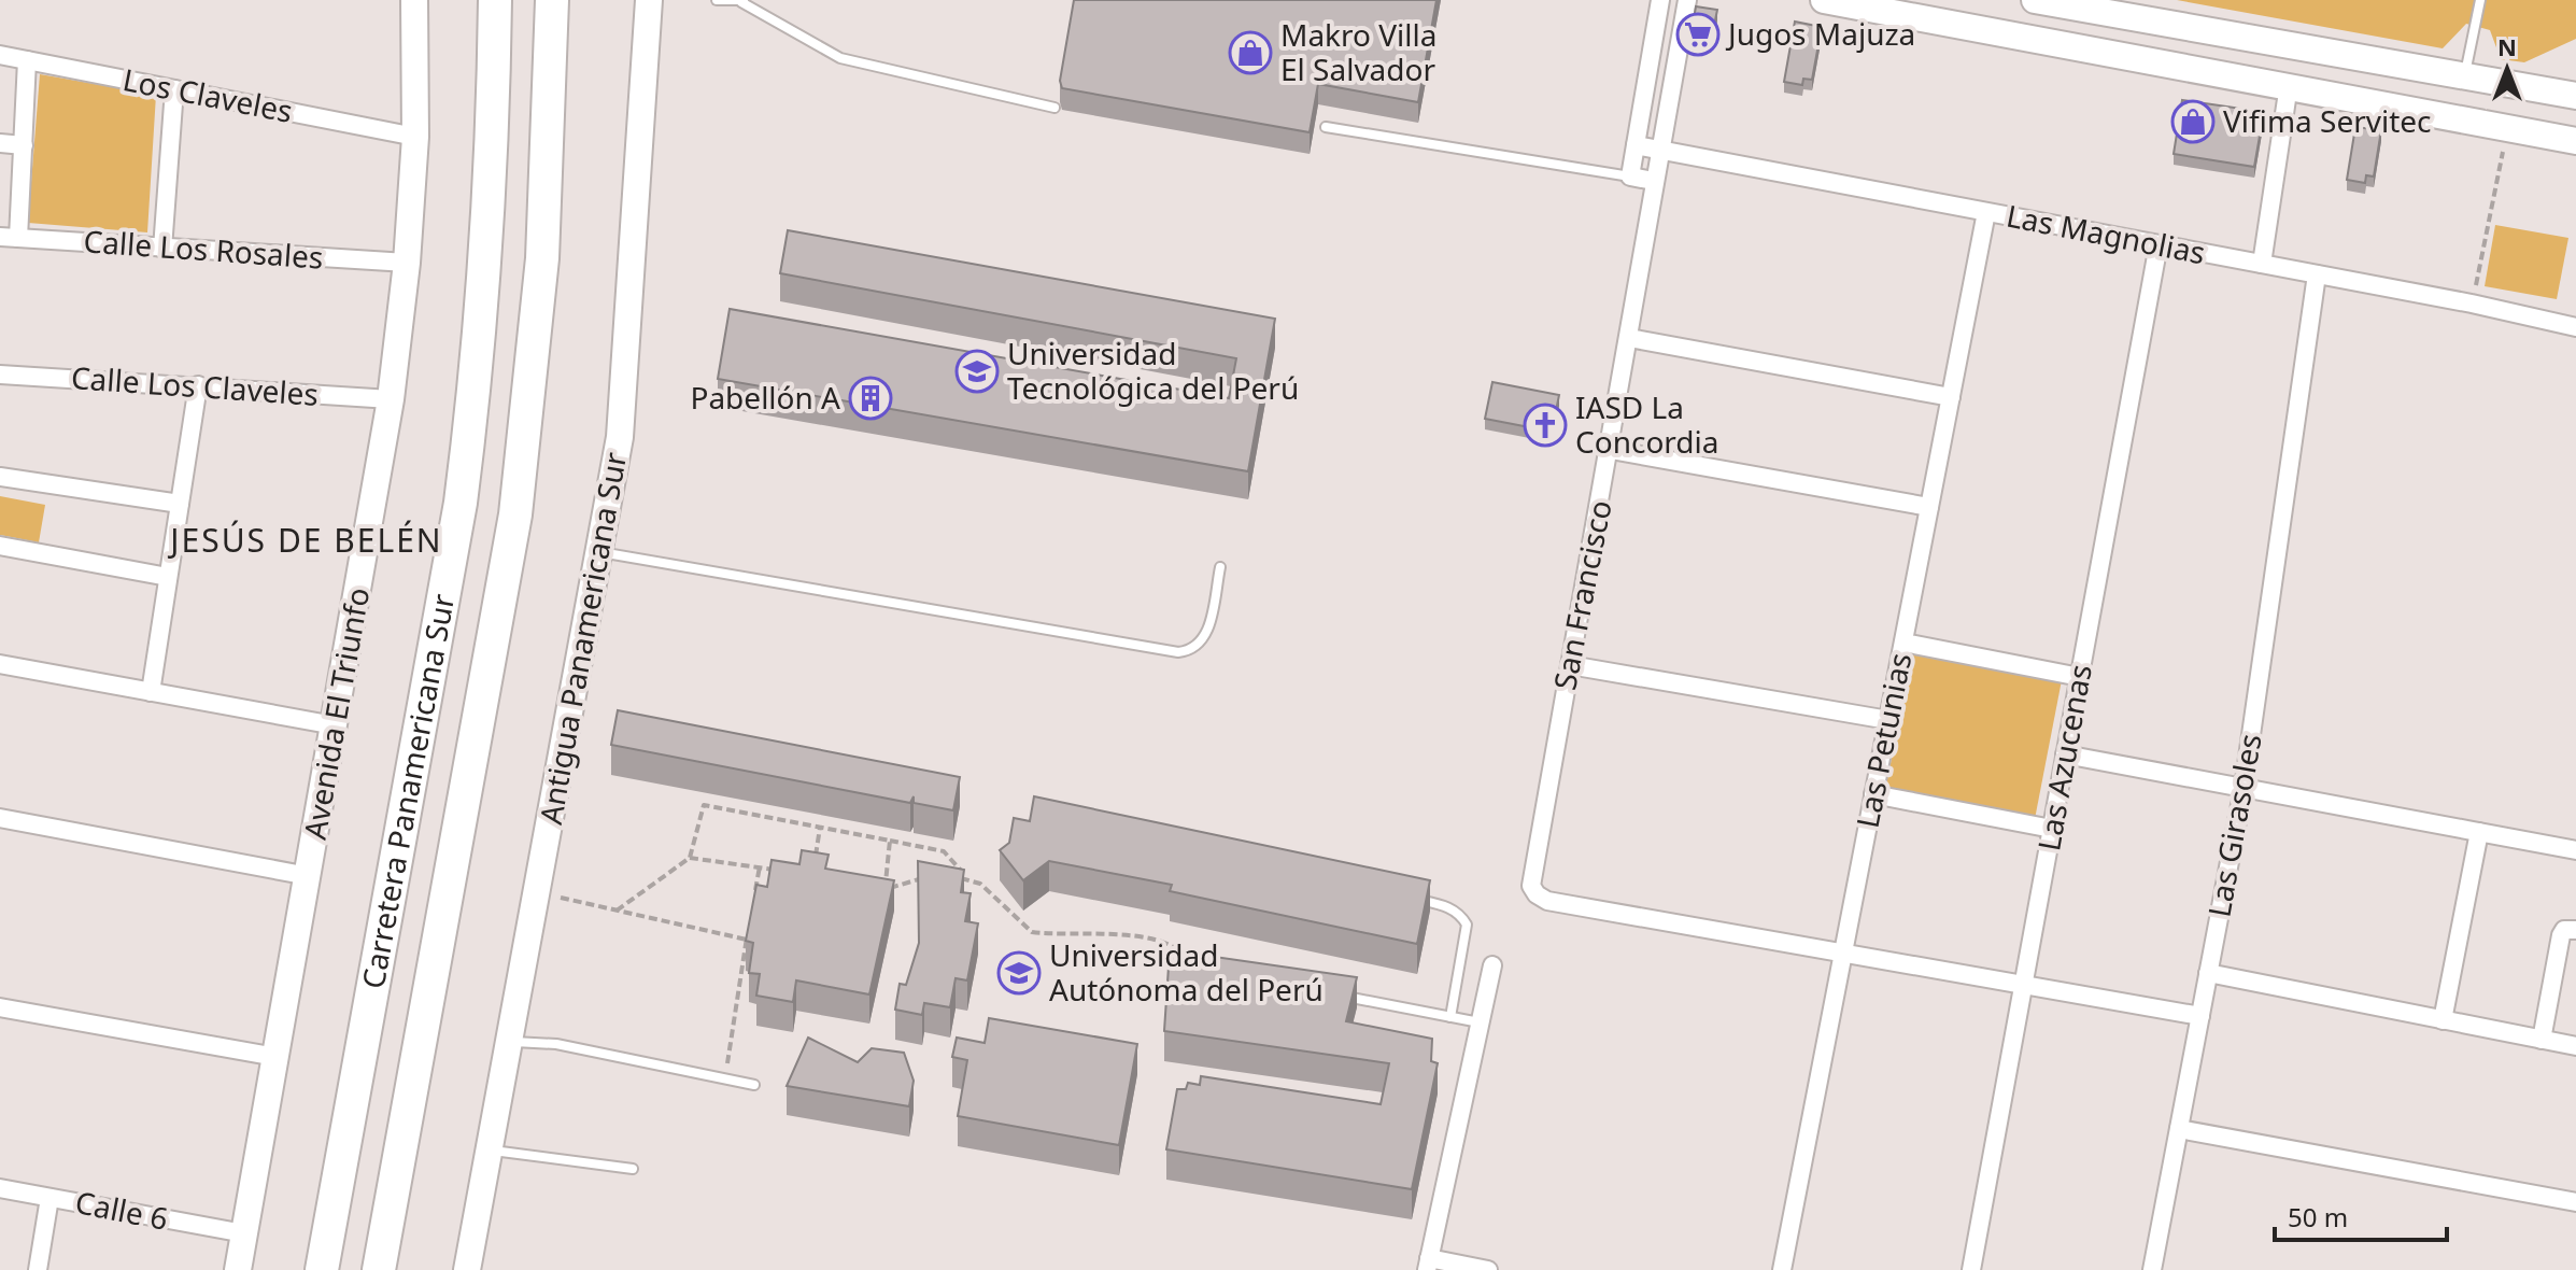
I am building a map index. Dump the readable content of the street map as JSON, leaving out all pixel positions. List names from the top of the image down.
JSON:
{
  "streets": {
    "highway": ["Carretera Panamericana Sur"],
    "main road": ["Antigua Panamericana Sur", "Avenida El Triunfo"],
    "street": [
      "Los Claveles",
      "Las Magnolias",
      "Calle Los Rosales",
      "Calle Los Claveles",
      "San Francisco",
      "Las Petunias",
      "Las Azucenas",
      "Las Girasoles",
      "Calle 6"
    ]
  },
  "crossings": [
    ["Los Claveles", "Avenida El Triunfo"],
    ["Las Magnolias", "San Francisco"],
    ["Las Magnolias", "Las Petunias"],
    ["Las Magnolias", "Las Azucenas"],
    ["Las Magnolias", "Las Girasoles"],
    ["Calle Los Rosales", "Avenida El Triunfo"],
    ["Calle Los Claveles", "Avenida El Triunfo"],
    ["San Francisco", "Las Petunias"],
    ["Avenida El Triunfo", "Calle 6"]
  ],
  "districts": ["JESÚS DE BELÉN"],
  "places": {
    "supermarket": ["Jugos Majuza"],
    "shop": ["Makro Villa El Salvador", "Vifima Servitec"],
    "school or university": ["Universidad Tecnológica del Perú", "Universidad Autónoma del Perú"],
    "building": ["Pabellón A"],
    "church": ["IASD La Concordia"]
  },
  "scale_bar": "50 m",
  "north": "top"
}
